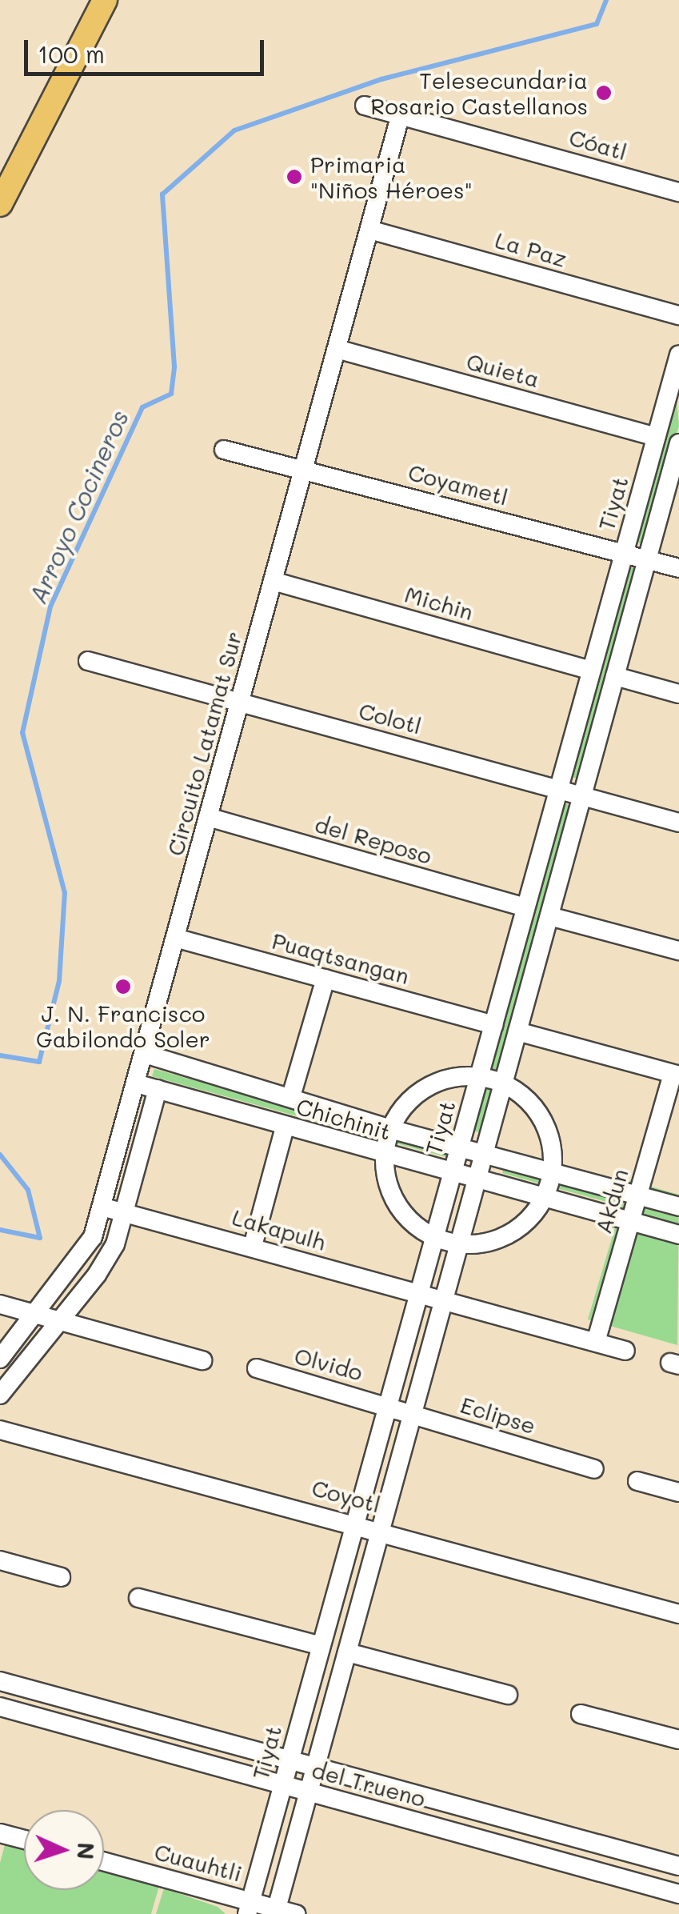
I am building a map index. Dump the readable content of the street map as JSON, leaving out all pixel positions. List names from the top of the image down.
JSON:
{
  "streets": {
    "street": [
      "Cóatl",
      "La Paz",
      "Quieta",
      "Coyametl",
      "Tiyat",
      "Michin",
      "Colotl",
      "Circuito Latamat Sur",
      "del Reposo",
      "Puaqtsangan",
      "Chichinit",
      "Akdun",
      "Lakapulh",
      "Olvido",
      "Eclipse",
      "Coyotl",
      "del Trueno",
      "Cuauhtli"
    ]
  },
  "crossings": [
    ["Cóatl", "Circuito Latamat Sur"],
    ["La Paz", "Circuito Latamat Sur"],
    ["Quieta", "Tiyat"],
    ["Quieta", "Circuito Latamat Sur"],
    ["Coyametl", "Tiyat"],
    ["Coyametl", "Circuito Latamat Sur"],
    ["Tiyat", "Michin"],
    ["Tiyat", "Colotl"],
    ["Tiyat", "del Reposo"],
    ["Tiyat", "Puaqtsangan"],
    ["Tiyat", "Chichinit"],
    ["Tiyat", "Lakapulh"],
    ["Tiyat", "Olvido"],
    ["Tiyat", "Eclipse"],
    ["Tiyat", "Coyotl"],
    ["Tiyat", "del Trueno"],
    ["Tiyat", "Cuauhtli"],
    ["Michin", "Circuito Latamat Sur"],
    ["Colotl", "Circuito Latamat Sur"],
    ["Circuito Latamat Sur", "del Reposo"],
    ["Circuito Latamat Sur", "Puaqtsangan"],
    ["Circuito Latamat Sur", "Chichinit"],
    ["Circuito Latamat Sur", "Lakapulh"],
    ["Chichinit", "Akdun"],
    ["Akdun", "Lakapulh"],
    ["Olvido", "Eclipse"]
  ],
  "water": ["Arroyo Cocineros"],
  "places": ["Telesecundaria Rosario Castellanos", "Primaria \"Niños Héroes\"", "J. N. Francisco Gabilondo Soler"],
  "scale_bar": "100 m",
  "north": "right"
}
